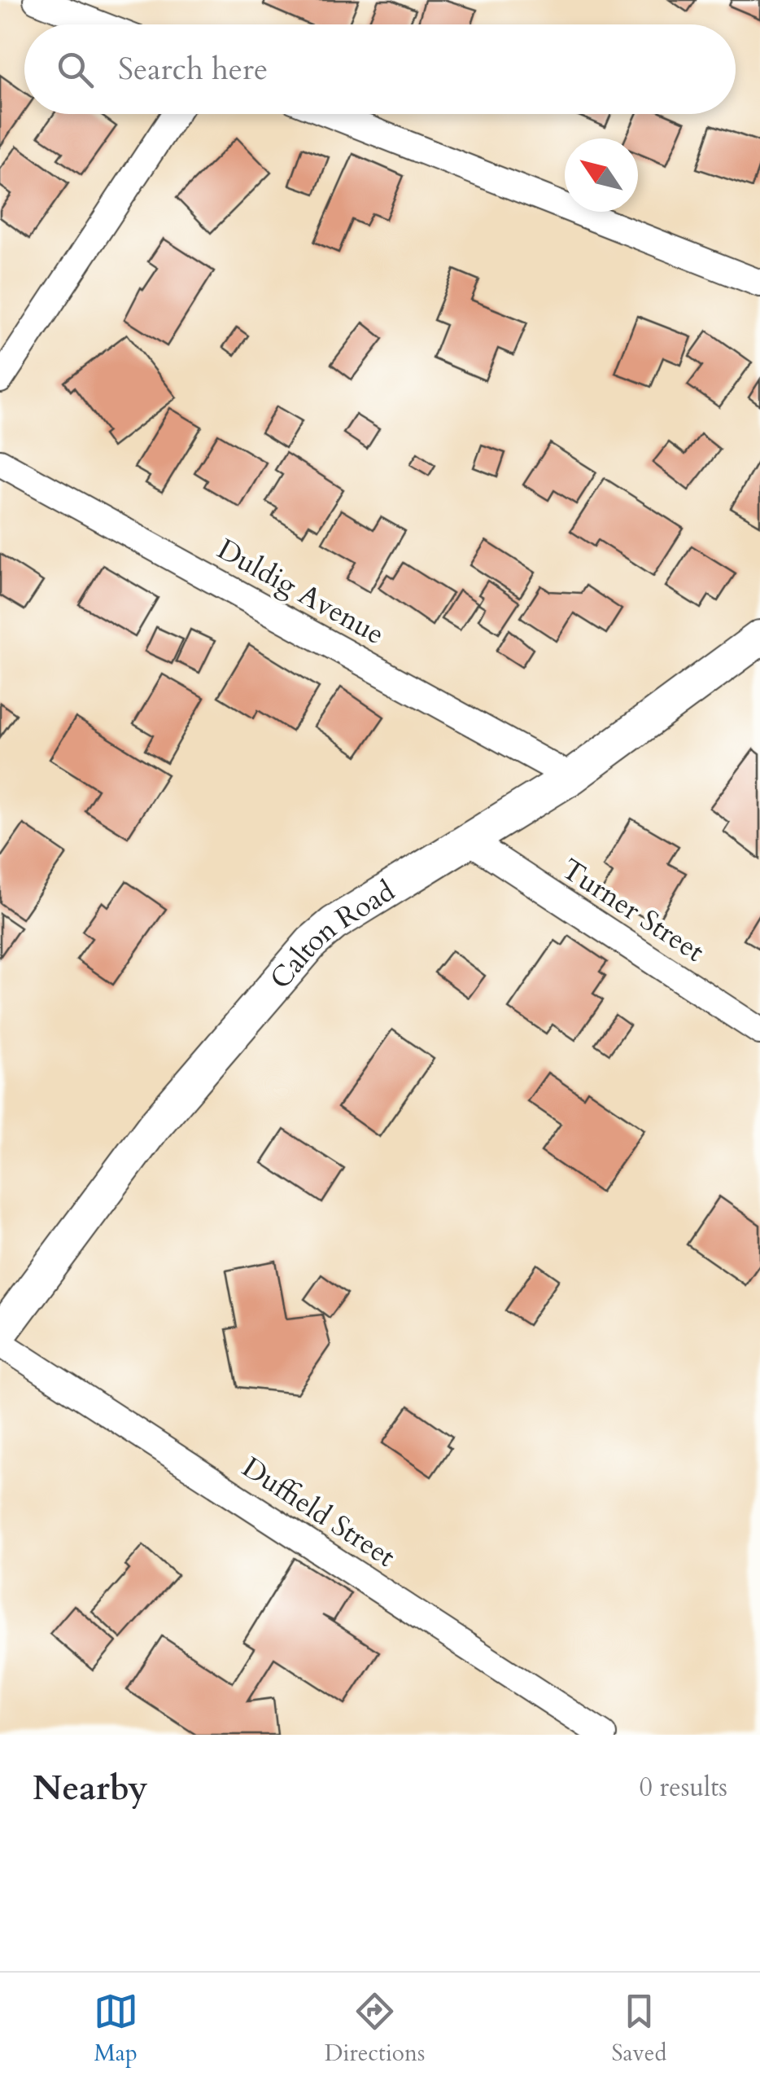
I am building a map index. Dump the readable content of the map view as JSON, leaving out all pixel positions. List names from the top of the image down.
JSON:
{
  "streets": {
    "main road": ["Calton Road"],
    "street": ["Duldig Avenue", "Turner Street", "Duffield Street"]
  },
  "crossings": [
    ["Duldig Avenue", "Calton Road"],
    ["Turner Street", "Calton Road"]
  ],
  "north": "top left",
  "page": {
    "search": "Search here",
    "heading": ["Nearby", "0 results"],
    "nav": ["Map", "Directions", "Saved"]
  }
}
